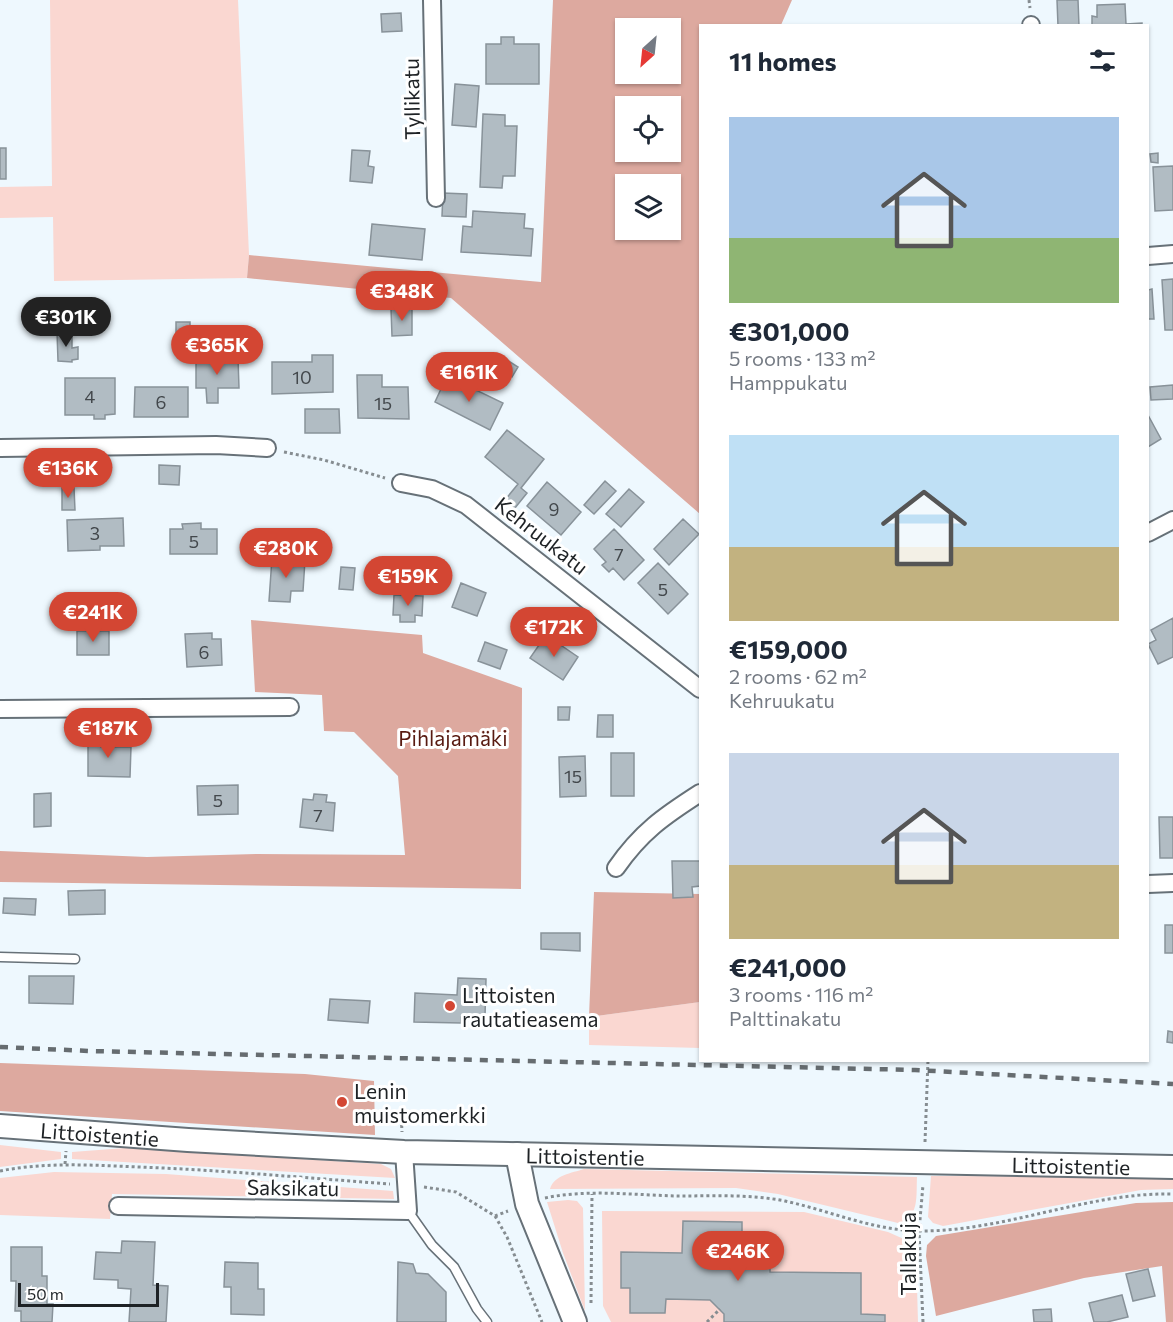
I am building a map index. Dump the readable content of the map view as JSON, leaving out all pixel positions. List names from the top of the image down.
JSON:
{
  "streets": {
    "street": [
      "Tyllikatu",
      "Kehruukatu",
      "Littoistentie",
      "Saksikatu"
    ],
    "path": ["Tallakuja"]
  },
  "parks": ["Pihlajamäki"],
  "places": ["Littoisten rautatieasema", "Lenin muistomerkki"],
  "house_numbers": [
    "10",
    "4",
    "6",
    "15",
    "9",
    "3",
    "5",
    "7",
    "5",
    "6",
    "15",
    "5",
    "7"
  ],
  "scale_bar": "50 m",
  "north": "bottom left",
  "page": {
    "heading": "11 homes",
    "list": [
      {
        "name": "€301,000",
        "note": "5 rooms · 133 m² · Hamppukatu"
      },
      {
        "name": "€159,000",
        "note": "2 rooms · 62 m² · Kehruukatu"
      },
      {
        "name": "€241,000",
        "note": "3 rooms · 116 m² · Palttinakatu"
      }
    ],
    "price": [
      "€348K",
      "€301K",
      "€365K",
      "€161K",
      "€136K",
      "€280K",
      "€159K",
      "€241K",
      "€172K",
      "€187K",
      "€246K"
    ],
    "scale": "50 m"
  }
}
